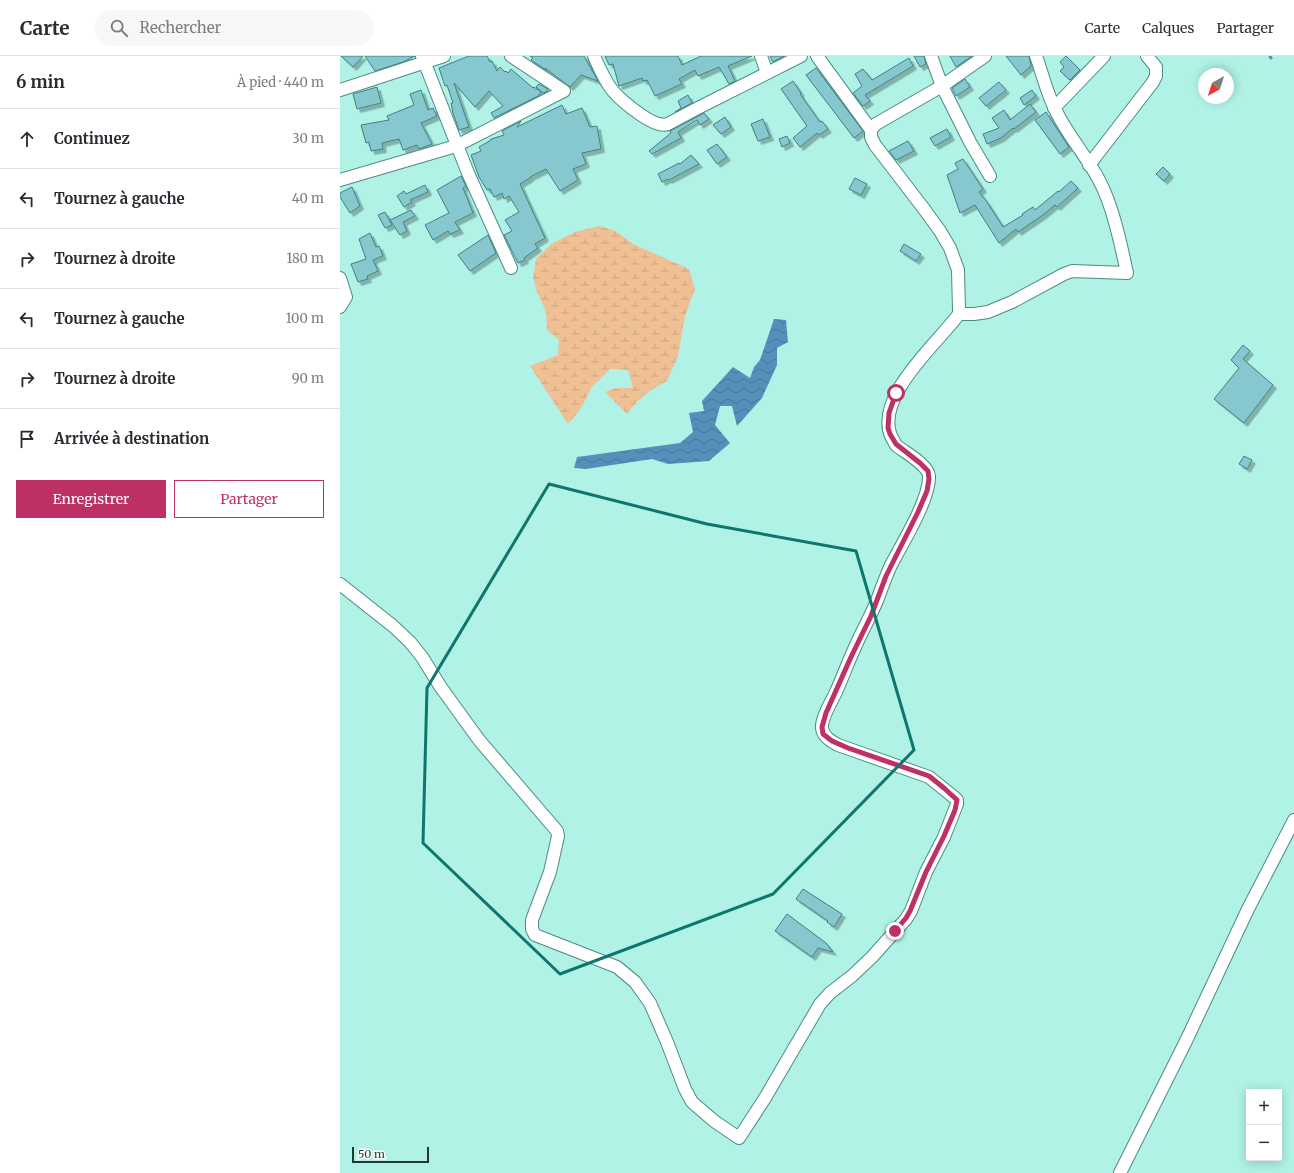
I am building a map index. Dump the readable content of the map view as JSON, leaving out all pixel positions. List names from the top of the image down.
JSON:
{
  "scale_bar": "50 m",
  "north": "bottom left",
  "page": {
    "header": "Carte",
    "search": "Rechercher",
    "nav": ["Carte", "Calques", "Partager"],
    "heading": ["6 min", "À pied · 440 m"],
    "list": [
      ["Continuez", "30 m"],
      ["Tournez à gauche", "40 m"],
      ["Tournez à droite", "180 m"],
      ["Tournez à gauche", "100 m"],
      ["Tournez à droite", "90 m"],
      "Arrivée à destination"
    ],
    "buttons": ["Enregistrer", "Partager"],
    "map_buttons": ["+", "−"],
    "scale": "50 m"
  }
}
